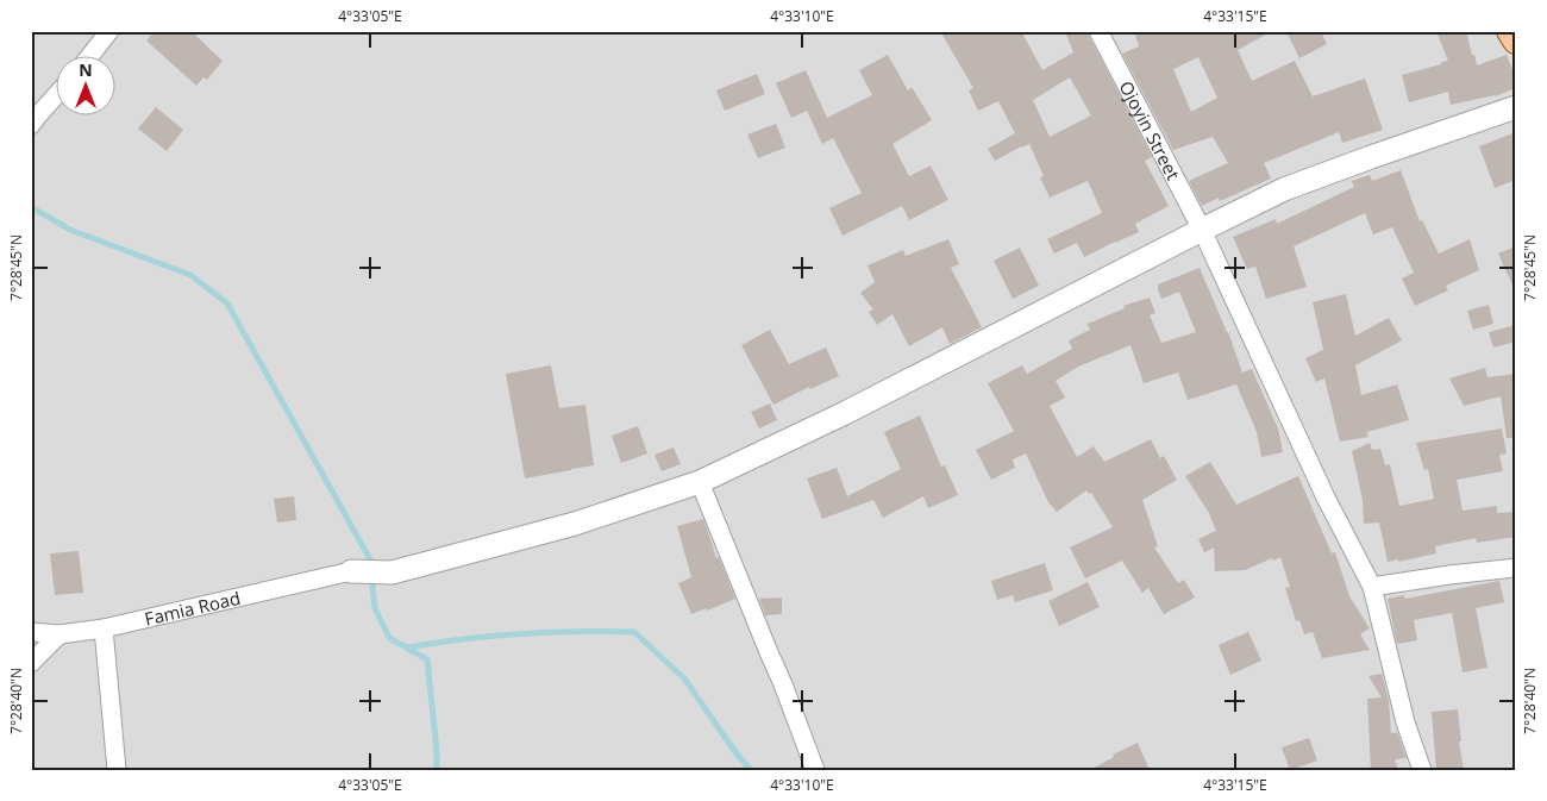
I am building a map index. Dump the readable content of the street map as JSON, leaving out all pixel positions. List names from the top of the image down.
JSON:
{
  "streets": {
    "street": ["Ojoyin Street", "Famia Road"]
  },
  "north": "top",
  "coordinates": [
    "4°33'05\"E",
    "4°33'10\"E",
    "4°33'15\"E",
    "7°28'45\"N",
    "7°28'40\"N"
  ]
}
